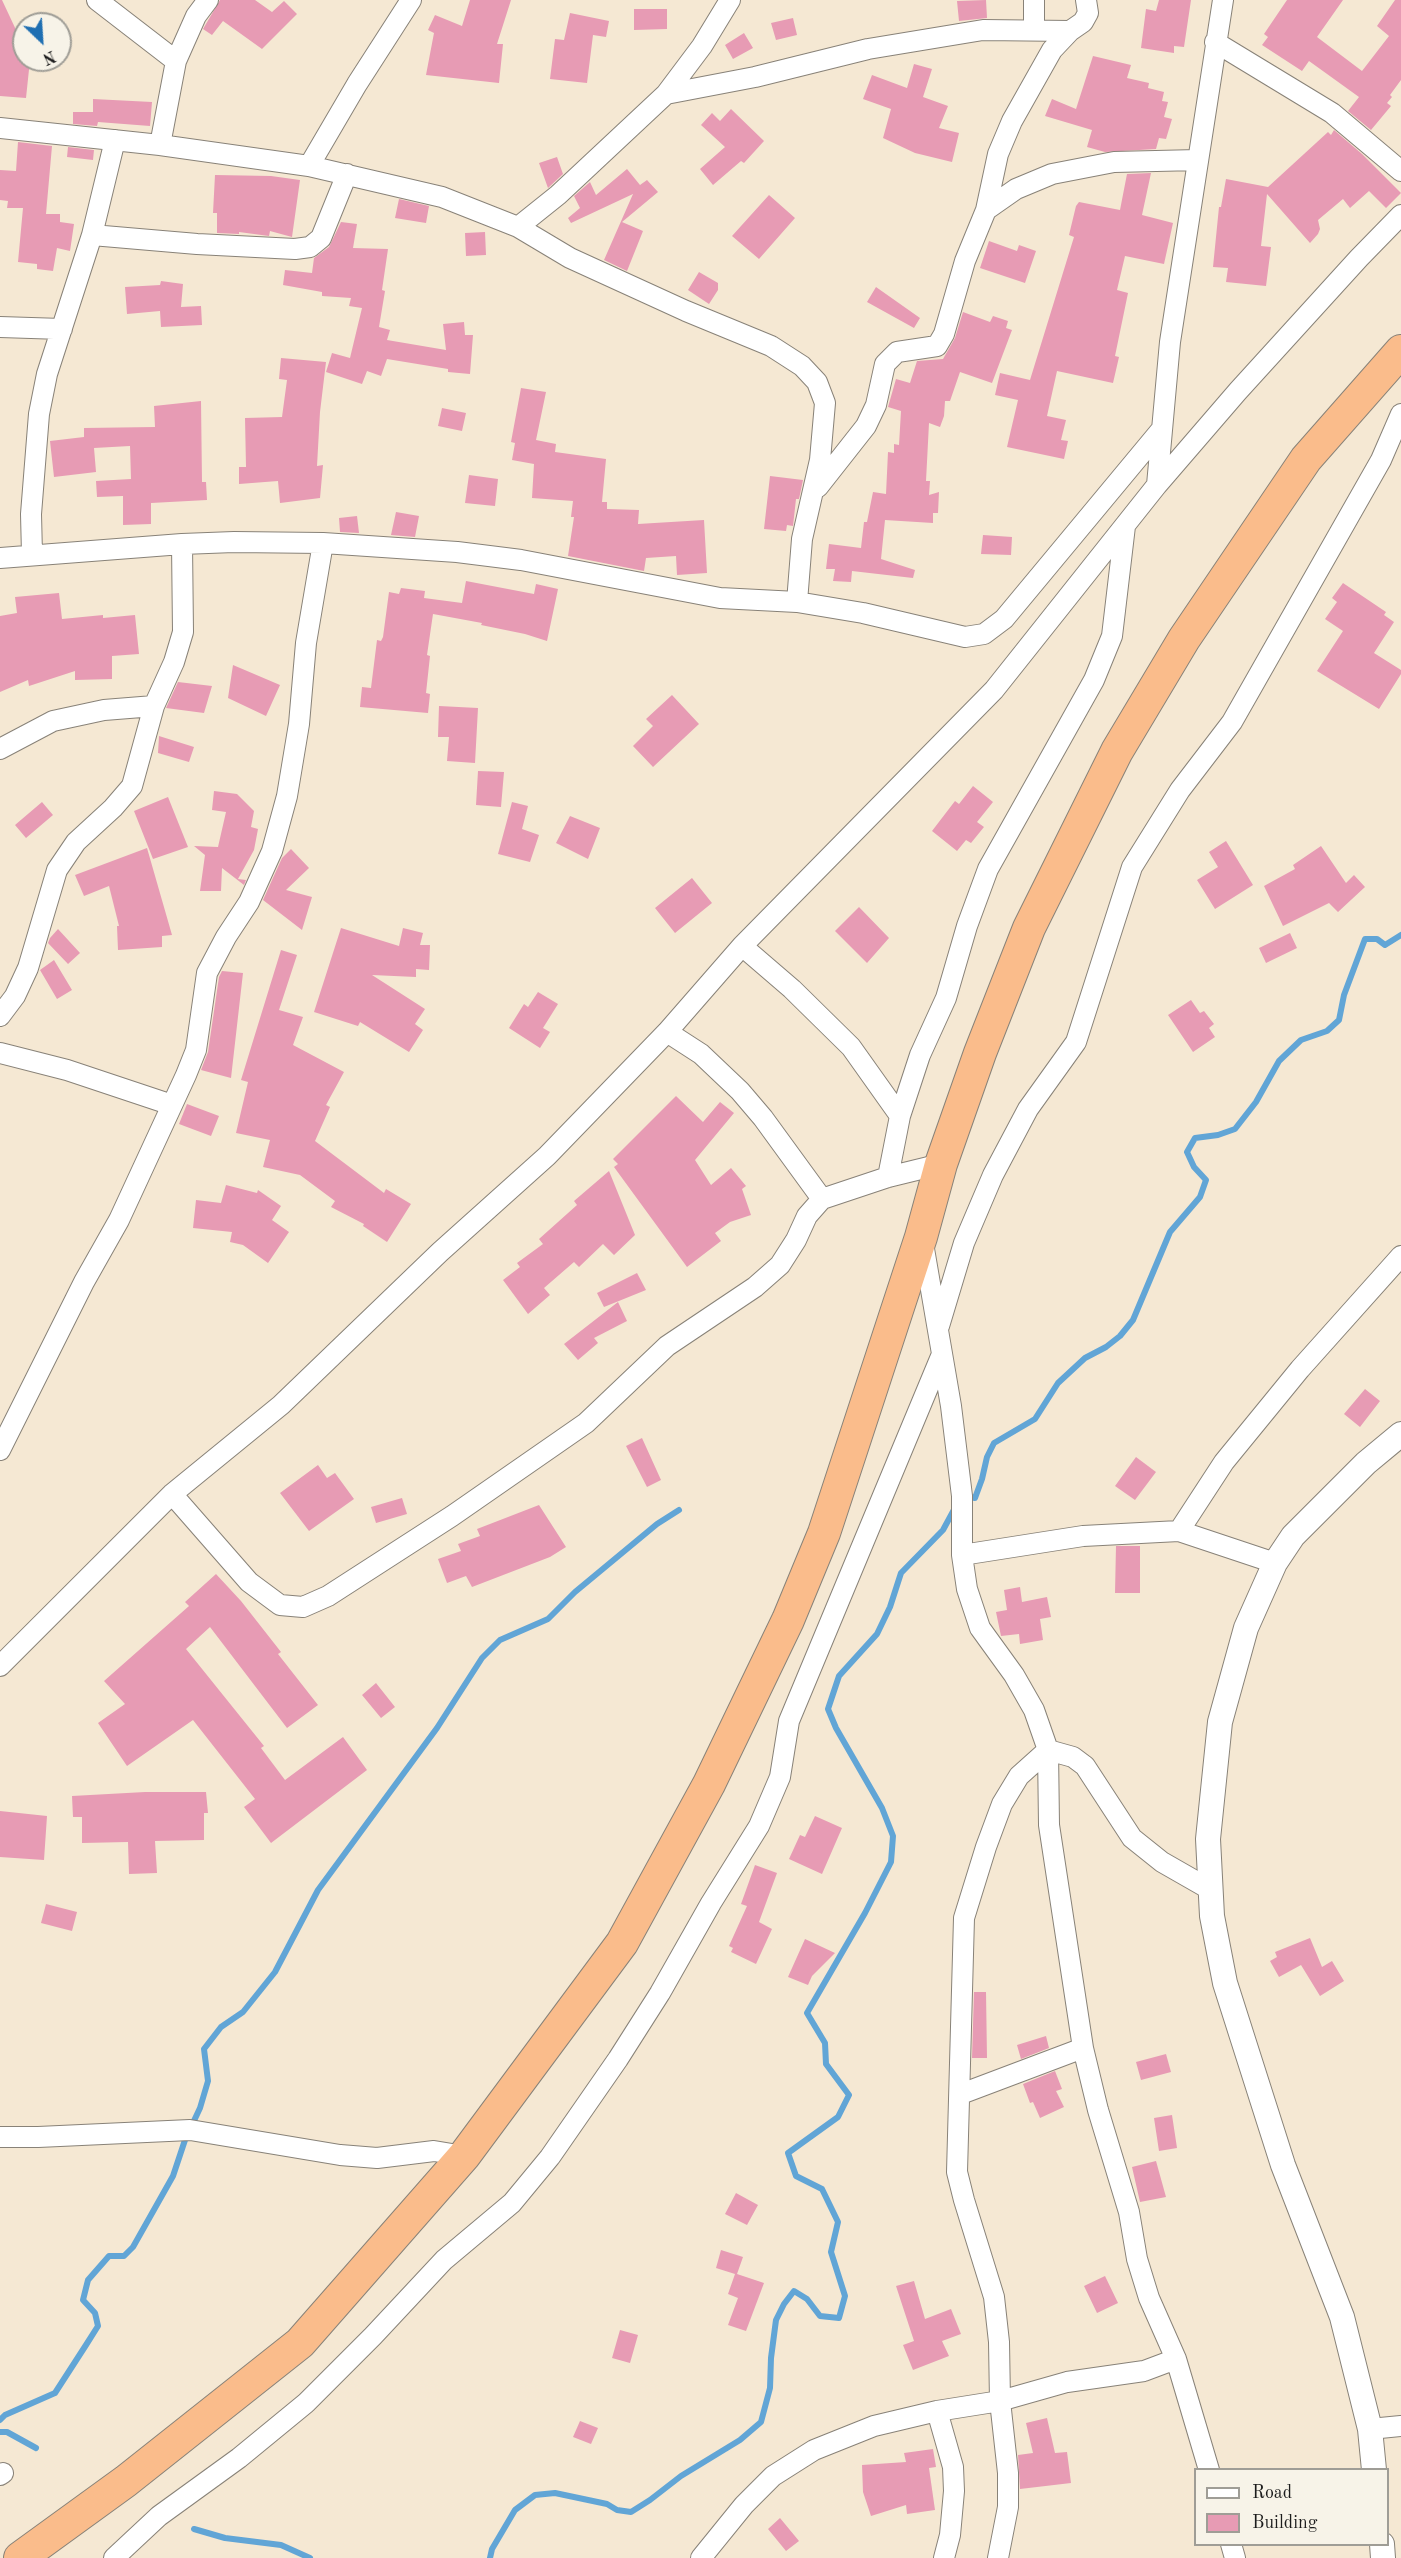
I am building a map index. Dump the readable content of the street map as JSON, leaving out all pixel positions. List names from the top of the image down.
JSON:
{
  "legend": ["Road", "Building"],
  "north": "bottom right"
}
